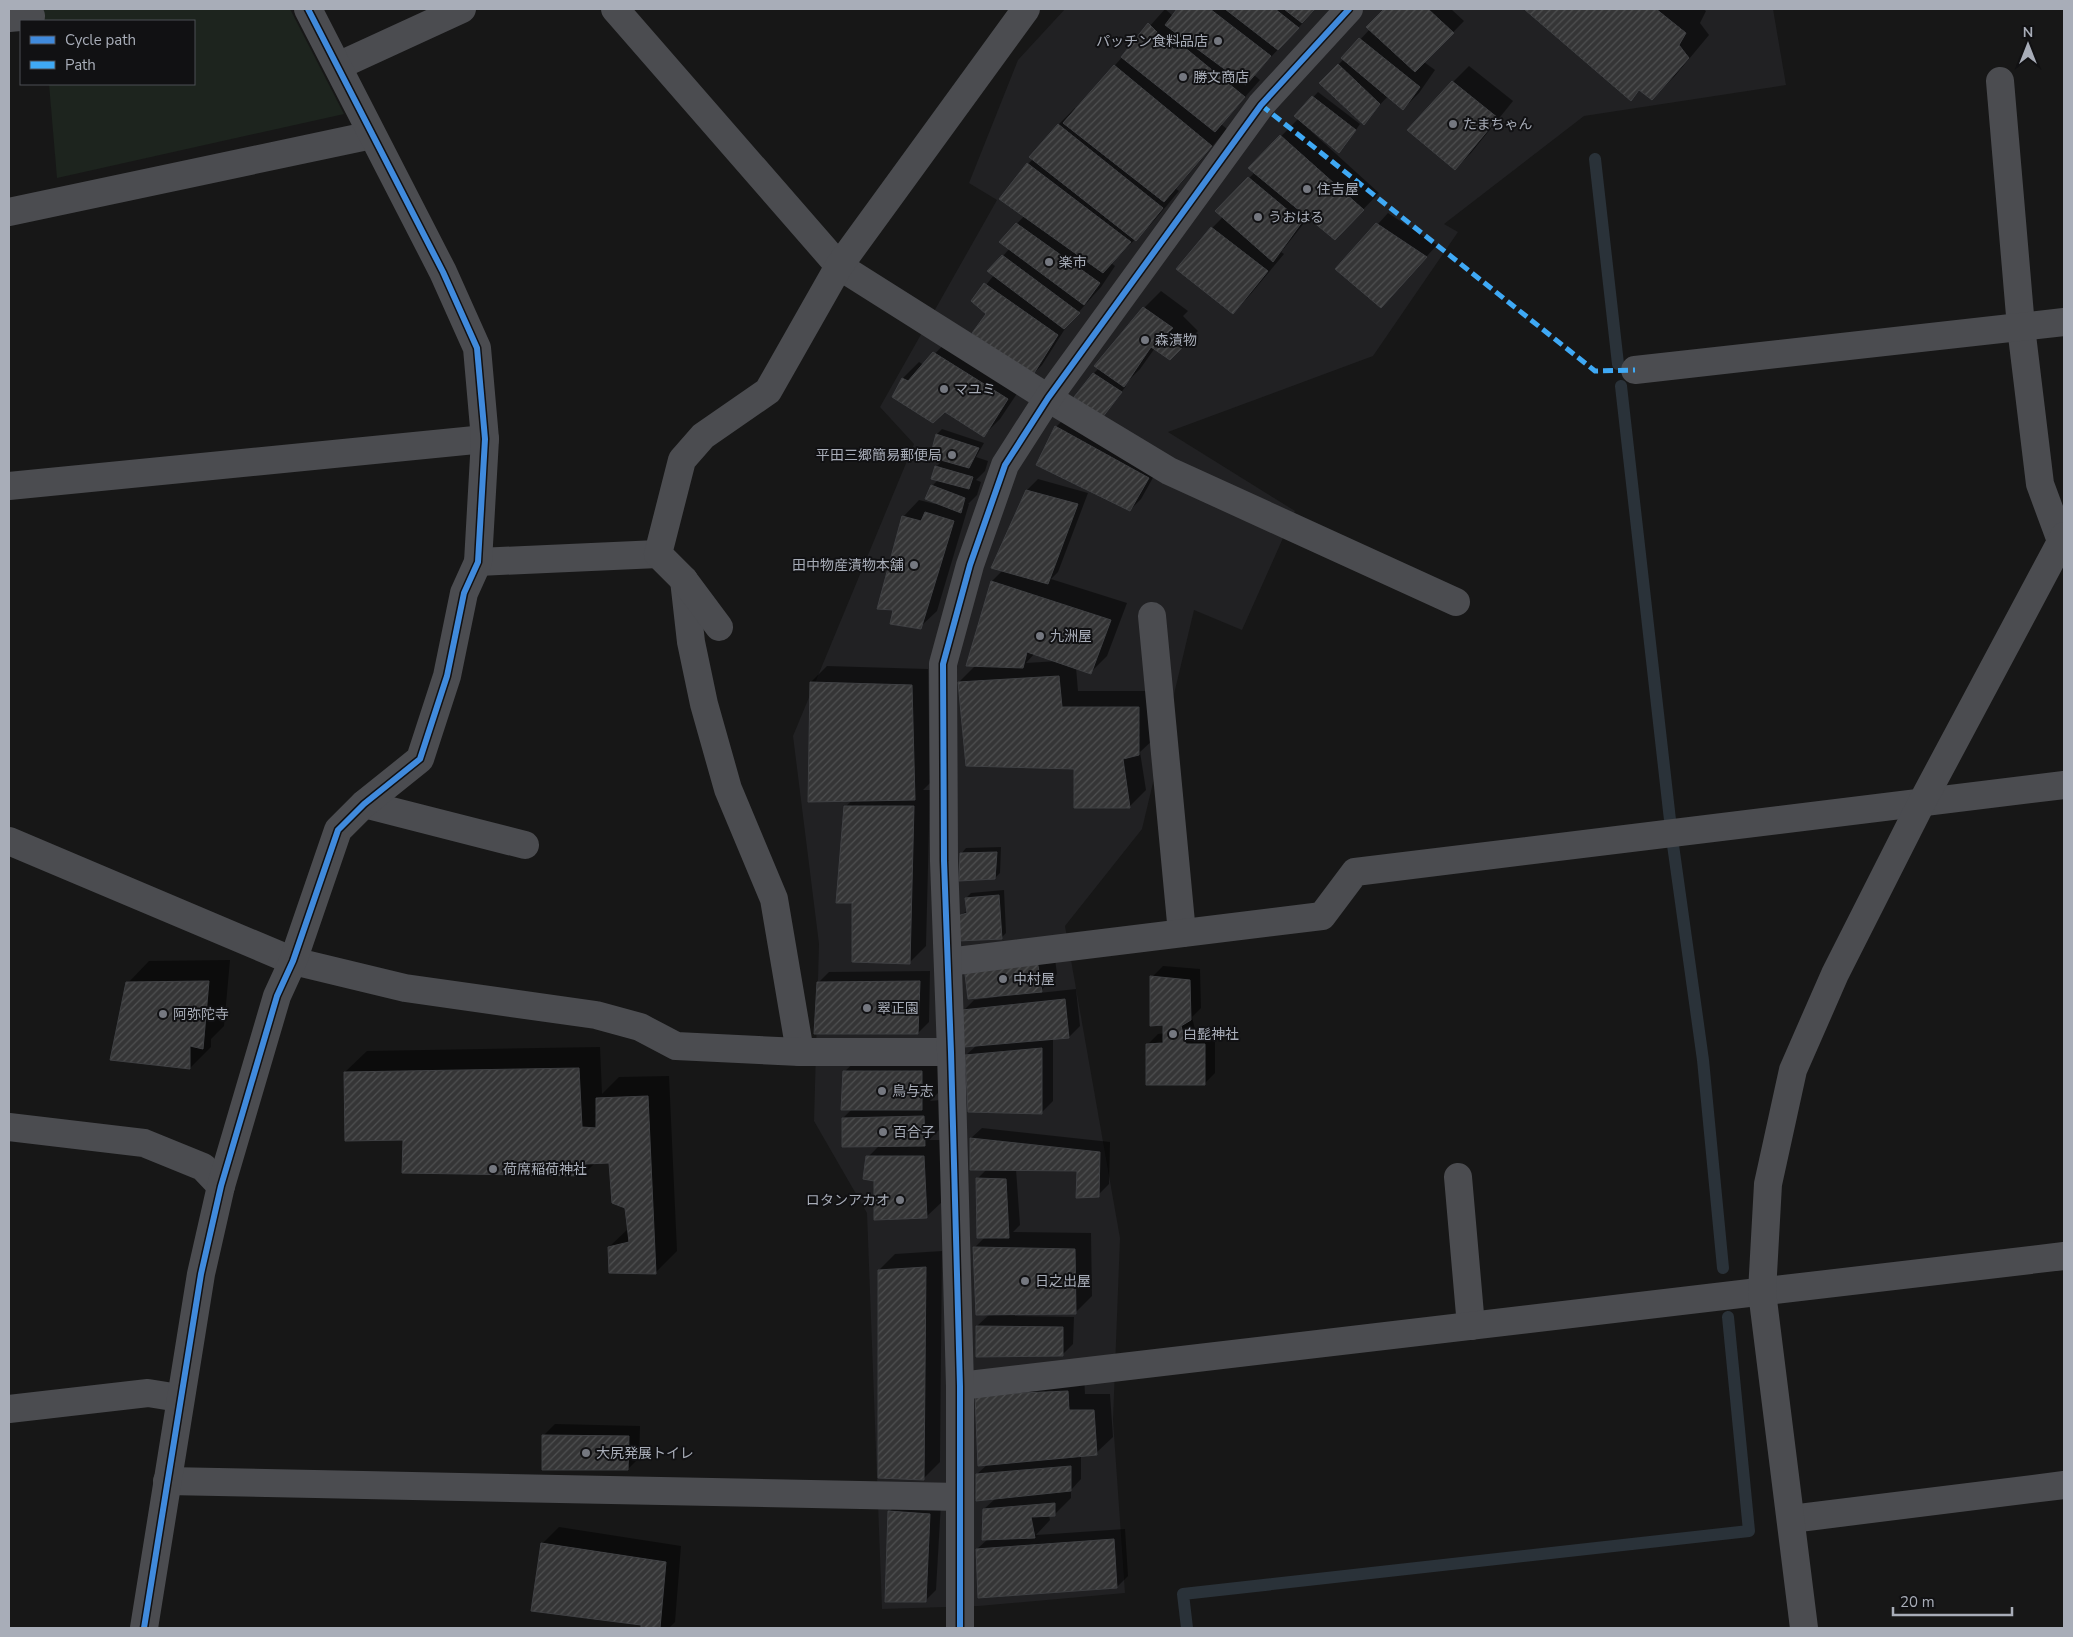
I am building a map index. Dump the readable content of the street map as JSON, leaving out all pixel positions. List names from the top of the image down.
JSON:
{
  "places": [
    "パッチン食料品店",
    "勝文商店",
    "たまちゃん",
    "住吉屋",
    "うおはる",
    "楽市",
    "森漬物",
    "マユミ",
    "平田三郷簡易郵便局",
    "田中物産漬物本舗",
    "九洲屋",
    "中村屋",
    "翠正園",
    "阿弥陀寺",
    "白髭神社",
    "鳥与志",
    "百合子",
    "荷席稲荷神社",
    "ロタンアカオ",
    "日之出屋",
    "大尻発展トイレ"
  ],
  "legend": ["Cycle path", "Path"],
  "scale_bar": "20 m",
  "north": "top"
}
